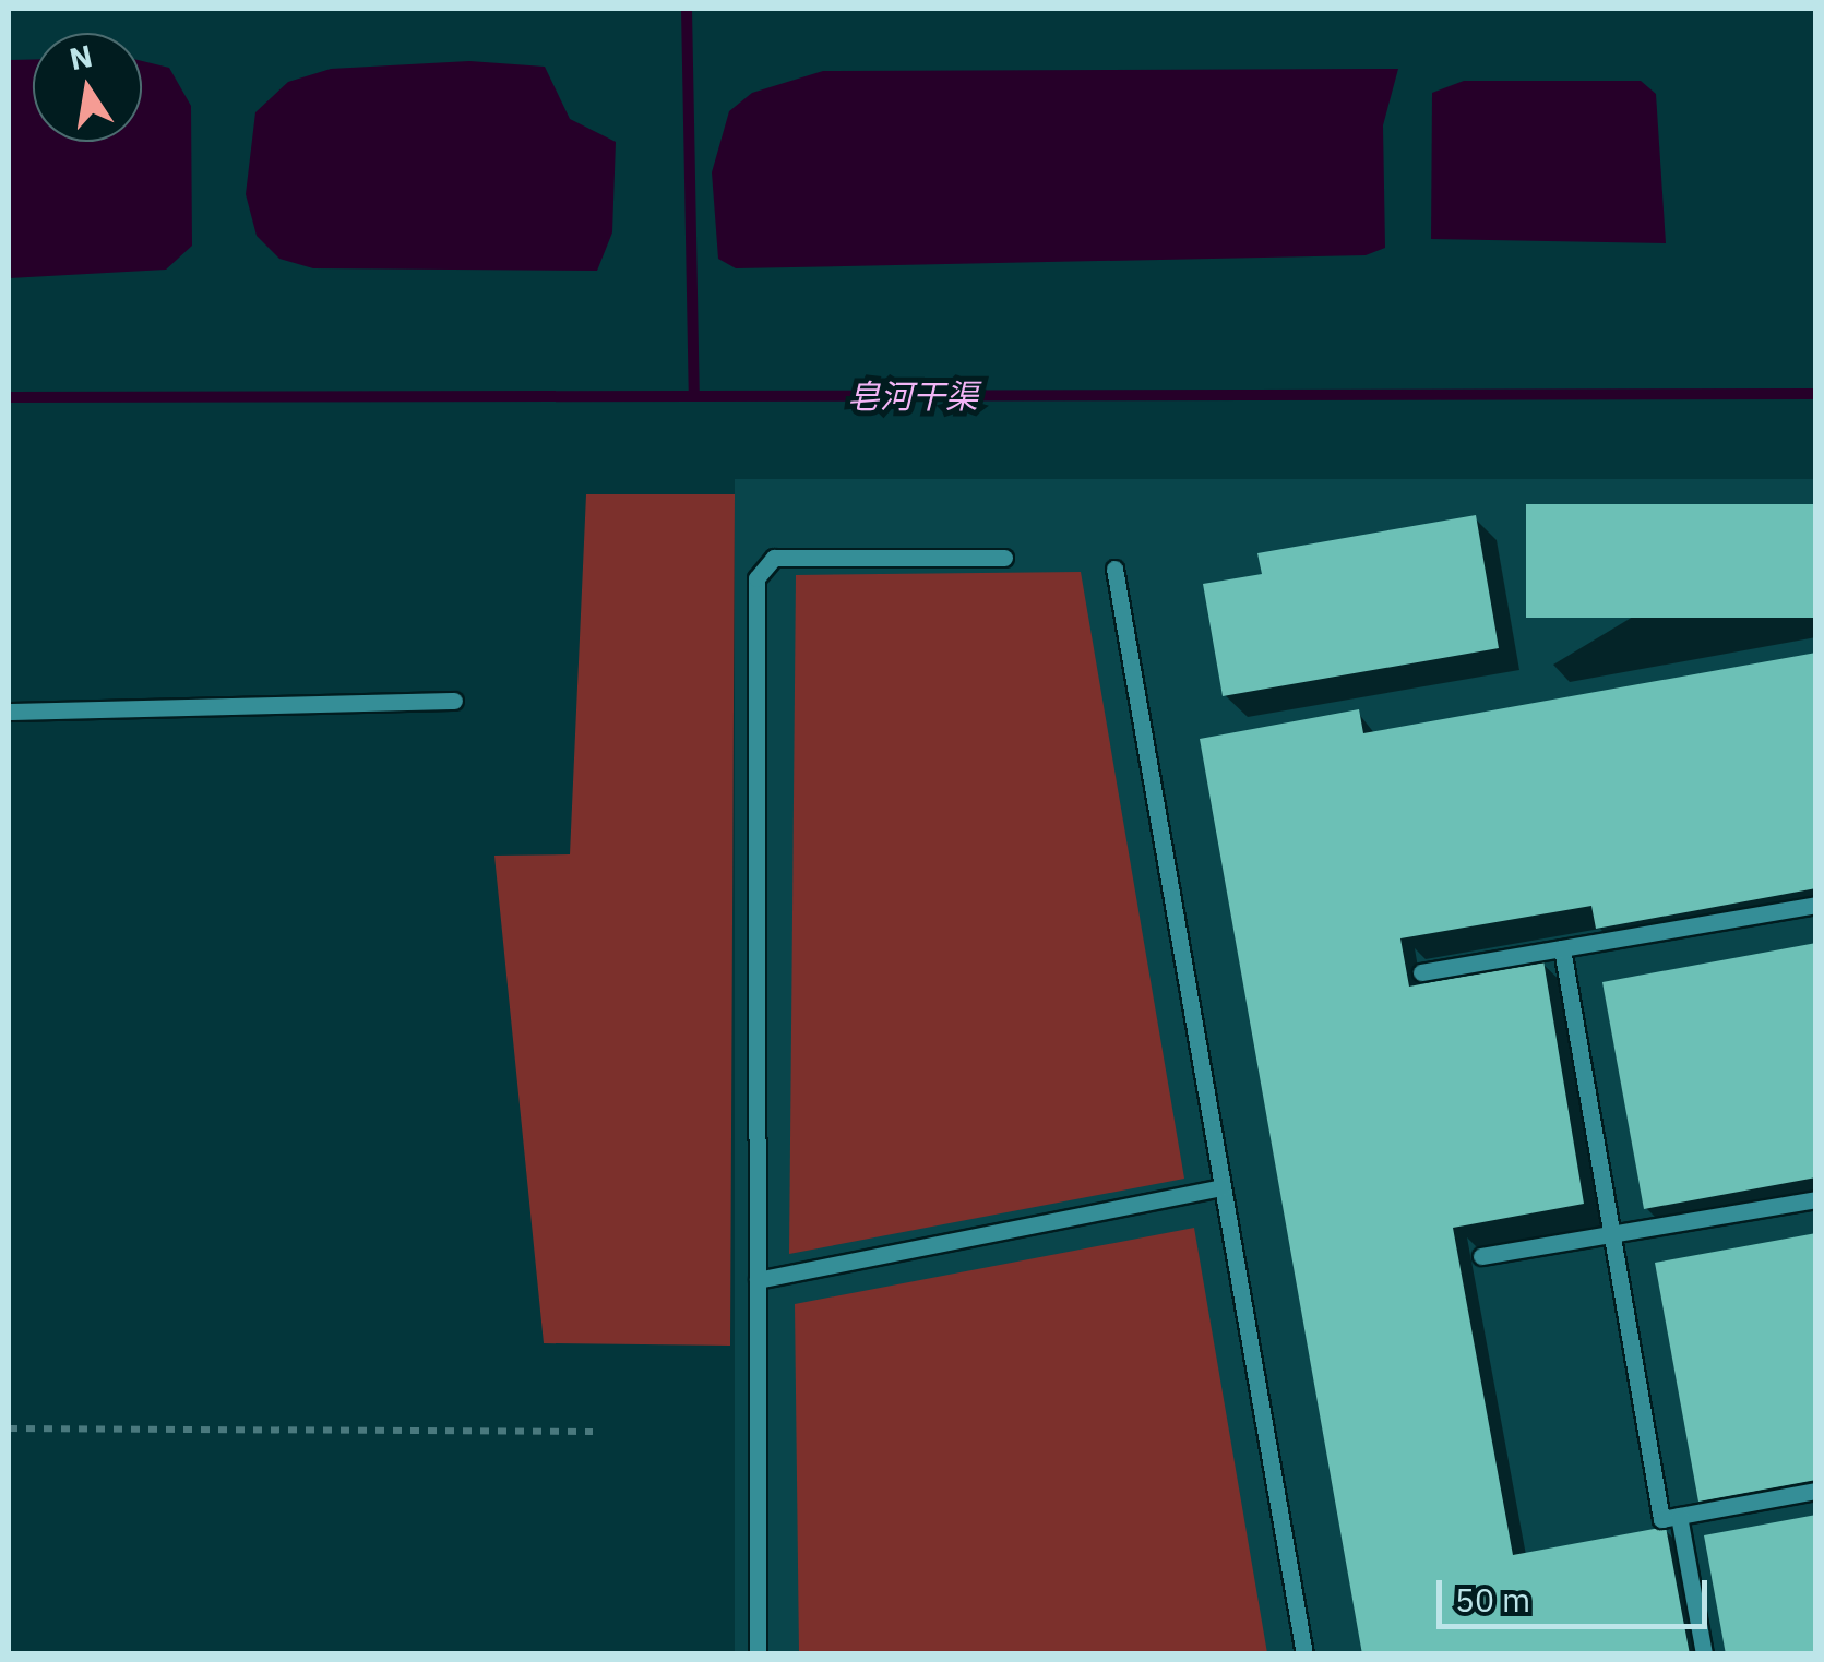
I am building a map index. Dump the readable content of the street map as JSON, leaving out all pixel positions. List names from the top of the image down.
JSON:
{
  "water": ["皂河干渠"],
  "scale_bar": "50 m",
  "north": "top"
}
